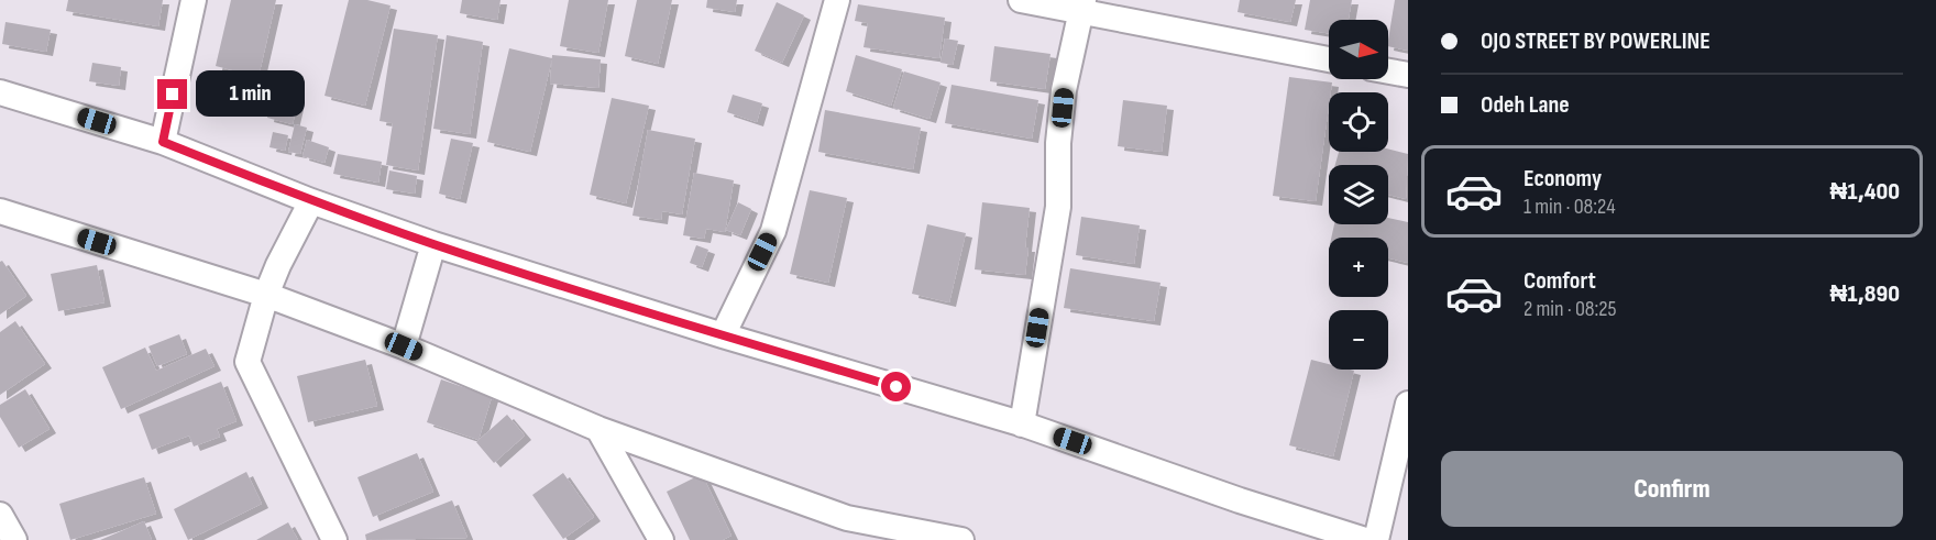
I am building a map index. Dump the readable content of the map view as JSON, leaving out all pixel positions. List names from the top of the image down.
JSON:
{
  "north": "right",
  "page": {
    "banner": ["OJO STREET BY POWERLINE", "Odeh Lane"],
    "map_buttons": ["+", "−"],
    "bubble": "1 min",
    "list": [
      {
        "name": "Economy",
        "note": "1 min · 08:24",
        "value": "₦1,400"
      },
      {
        "name": "Comfort",
        "note": "2 min · 08:25",
        "value": "₦1,890"
      }
    ],
    "buttons": "Confirm"
  }
}
